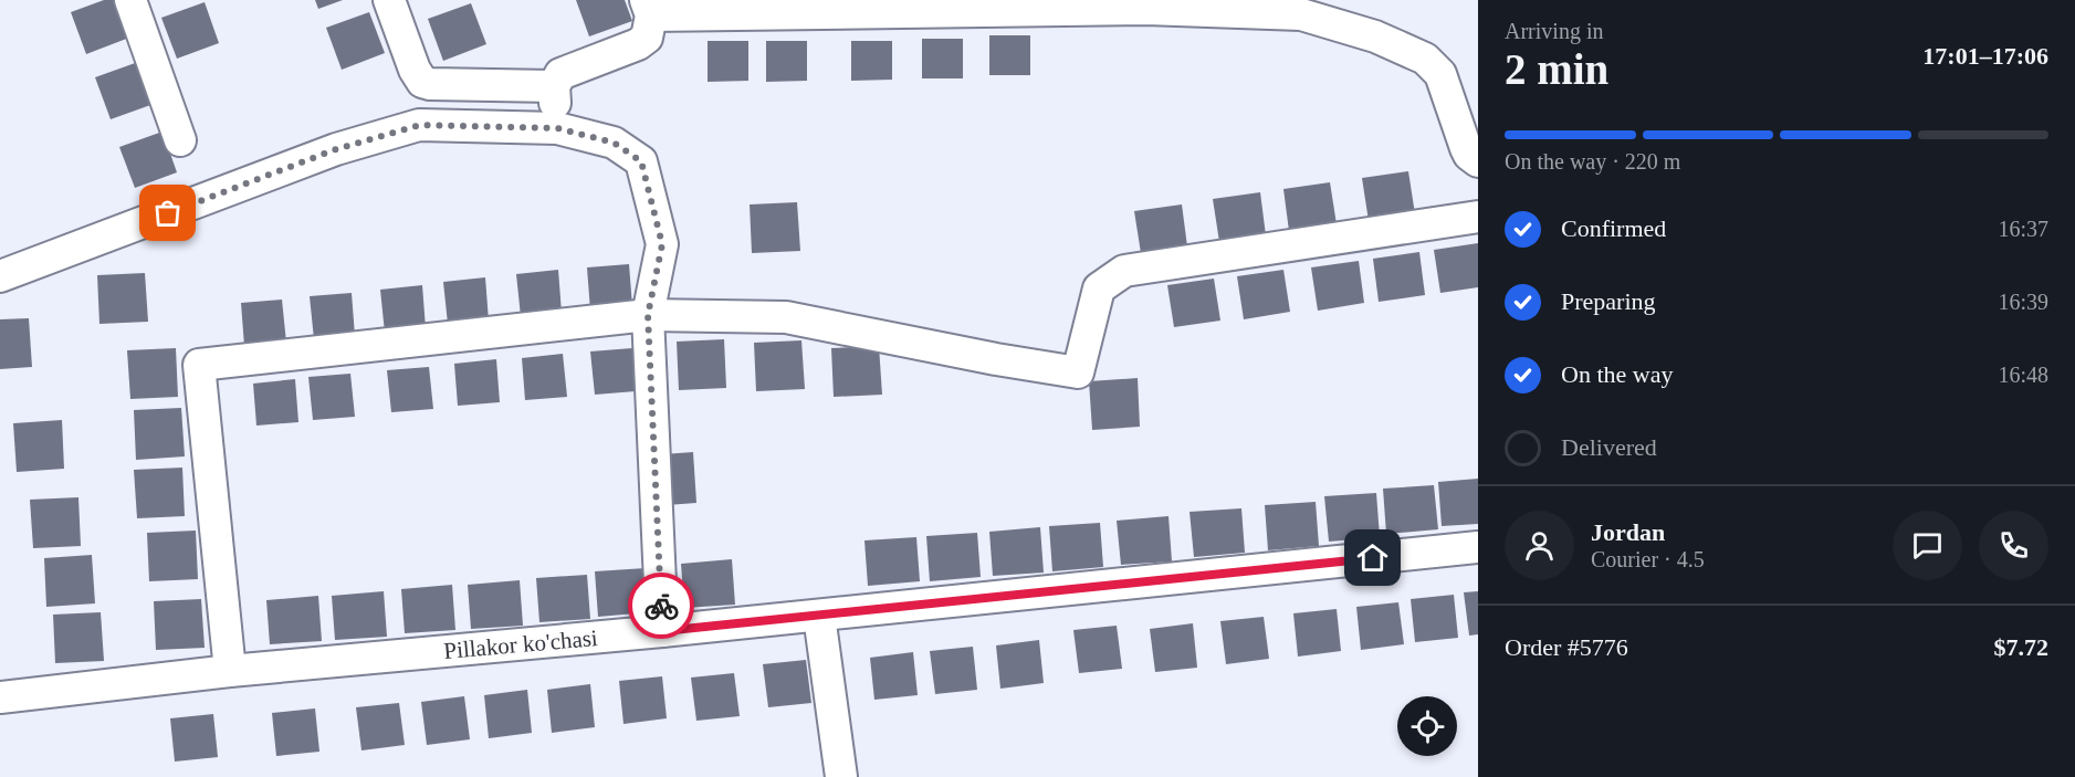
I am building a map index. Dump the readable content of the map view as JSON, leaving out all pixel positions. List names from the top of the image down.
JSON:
{
  "streets": {
    "street": ["Pillakor ko'chasi"]
  },
  "page": {
    "heading": ["2 min", "Arriving in", "17:01–17:06"],
    "panel": [
      "Jordan",
      "Courier · 4.5",
      "Order #5776",
      "$7.72"
    ],
    "bar": "On the way · 220 m",
    "list": [
      ["Confirmed", "16:37"],
      ["Preparing", "16:39"],
      ["On the way", "16:48"],
      "Delivered"
    ]
  }
}
